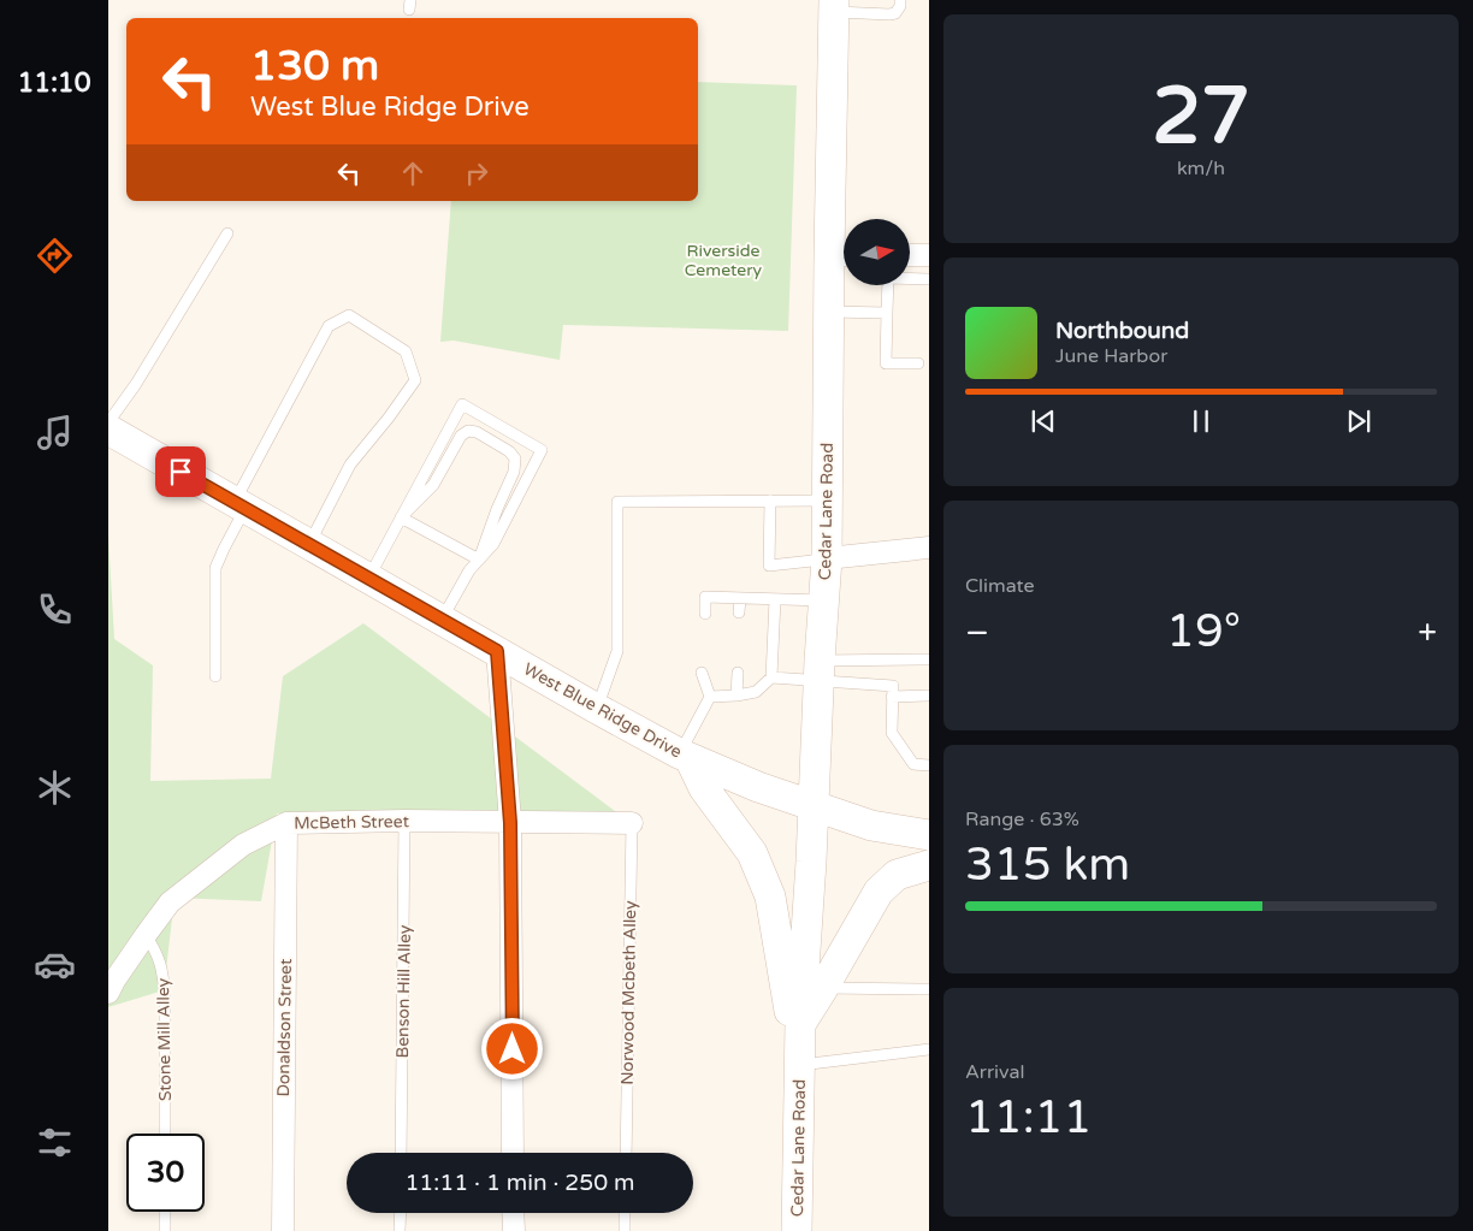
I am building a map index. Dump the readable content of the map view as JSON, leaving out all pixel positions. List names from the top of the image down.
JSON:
{
  "streets": {
    "main road": ["Cedar Lane Road", "West Blue Ridge Drive"],
    "street": ["McBeth Street", "Donaldson Street"],
    "lane": ["Benson Hill Alley", "Norwood Mcbeth Alley", "Stone Mill Alley"]
  },
  "crossings": [
    ["Cedar Lane Road", "West Blue Ridge Drive"],
    ["McBeth Street", "Benson Hill Alley"],
    ["McBeth Street", "Norwood Mcbeth Alley"],
    ["McBeth Street", "Donaldson Street"],
    ["McBeth Street", "Stone Mill Alley"]
  ],
  "parks": ["Riverside Cemetery"],
  "north": "right",
  "page": {
    "tabs": "11:10",
    "tile": [
      ["27", "km/h"],
      "Climate",
      ["Range · 63%", "315 km"],
      ["Arrival", "11:11"]
    ],
    "turn": ["130 m", "West Blue Ridge Drive"],
    "song": ["Northbound", "June Harbor"],
    "heat": ["−", "19°", "+"],
    "limit": "30",
    "trip": "11:11 · 1 min · 250 m"
  }
}
